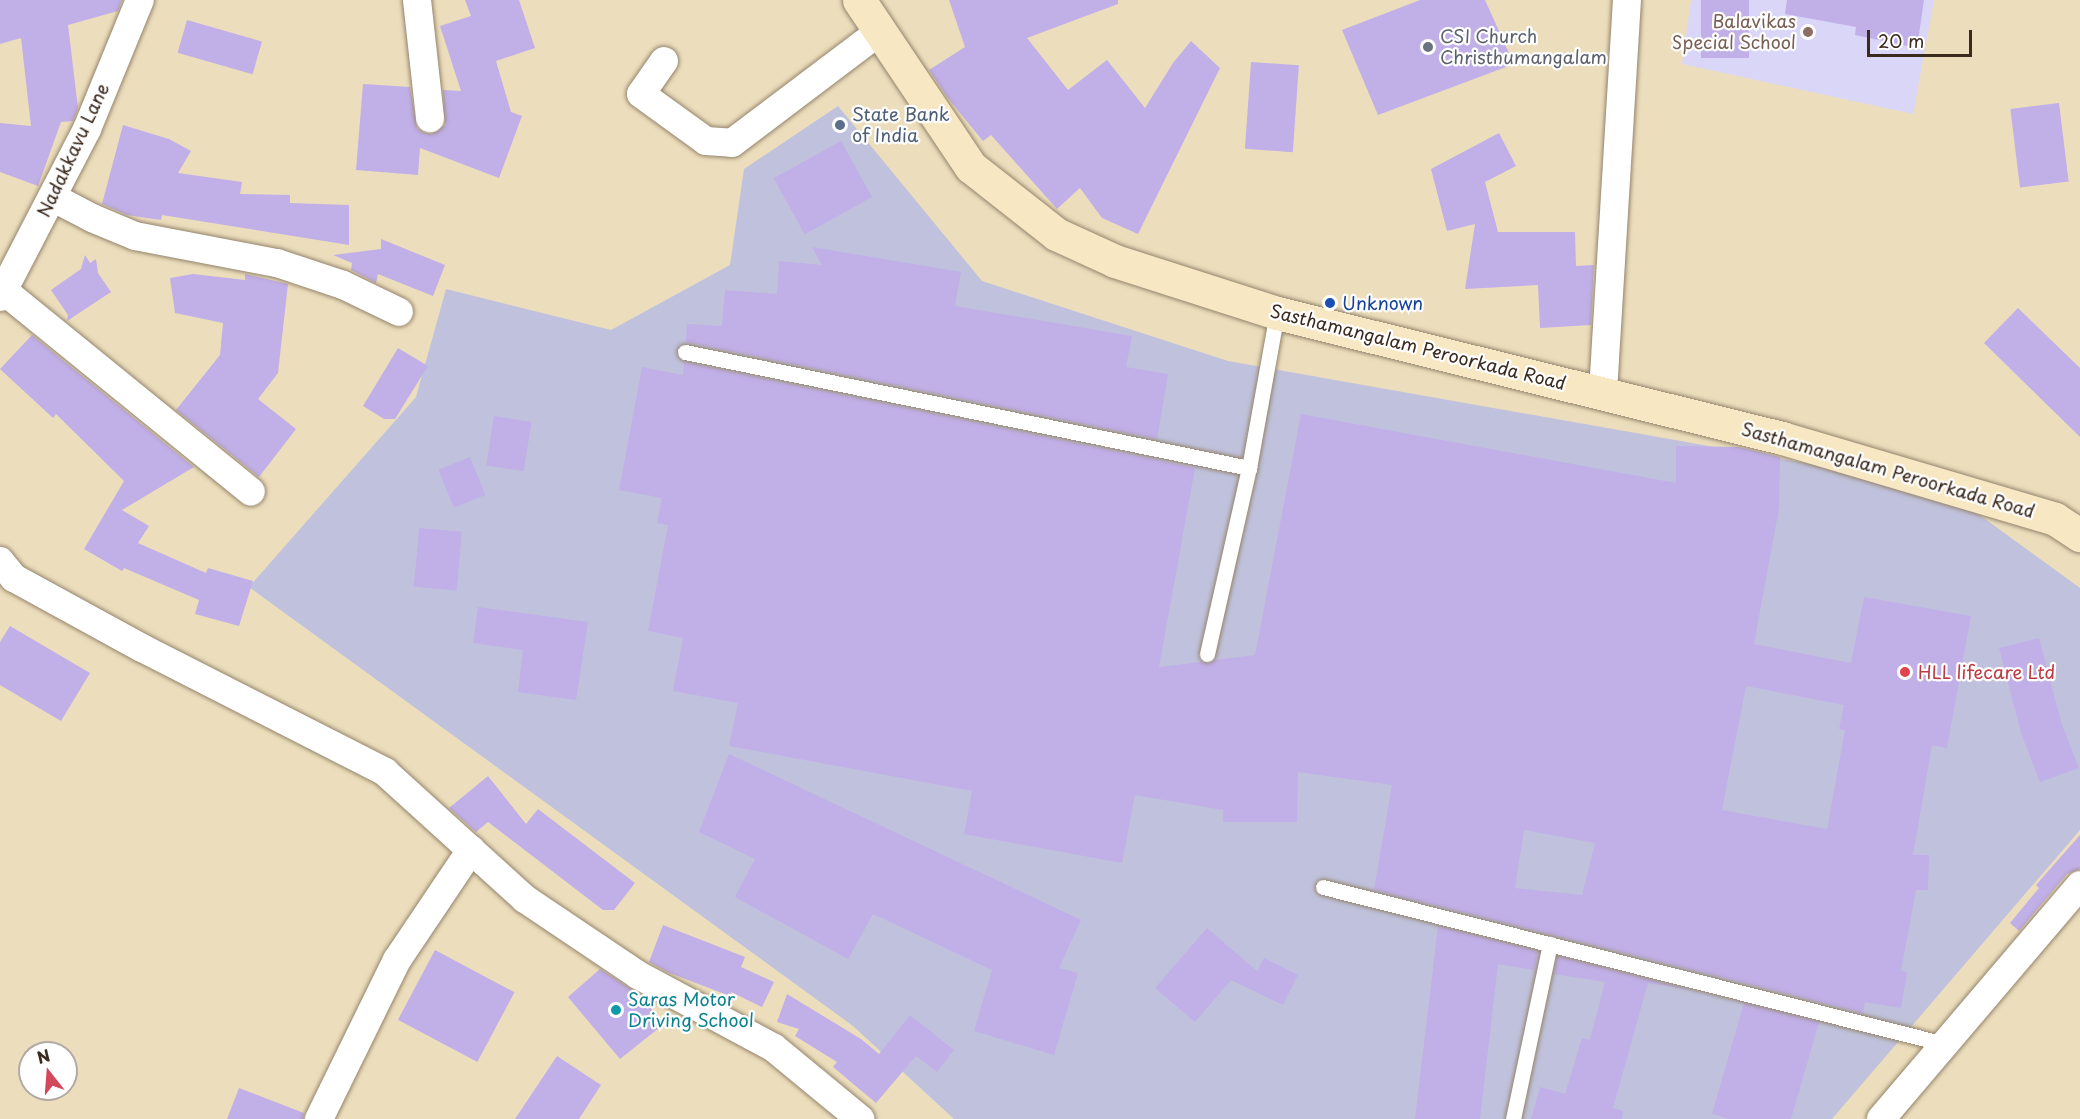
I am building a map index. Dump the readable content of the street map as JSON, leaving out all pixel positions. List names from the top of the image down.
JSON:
{
  "streets": {
    "street": ["Nadakkavu Lane", "Sasthamangalam Peroorkada Road"]
  },
  "places": [
    "Balavikas Special School",
    "CSI Church Christhumangalam",
    "State Bank of India",
    "Unknown",
    "HLL lifecare Ltd",
    "Saras Motor Driving School"
  ],
  "scale_bar": "20 m",
  "north": "top"
}
